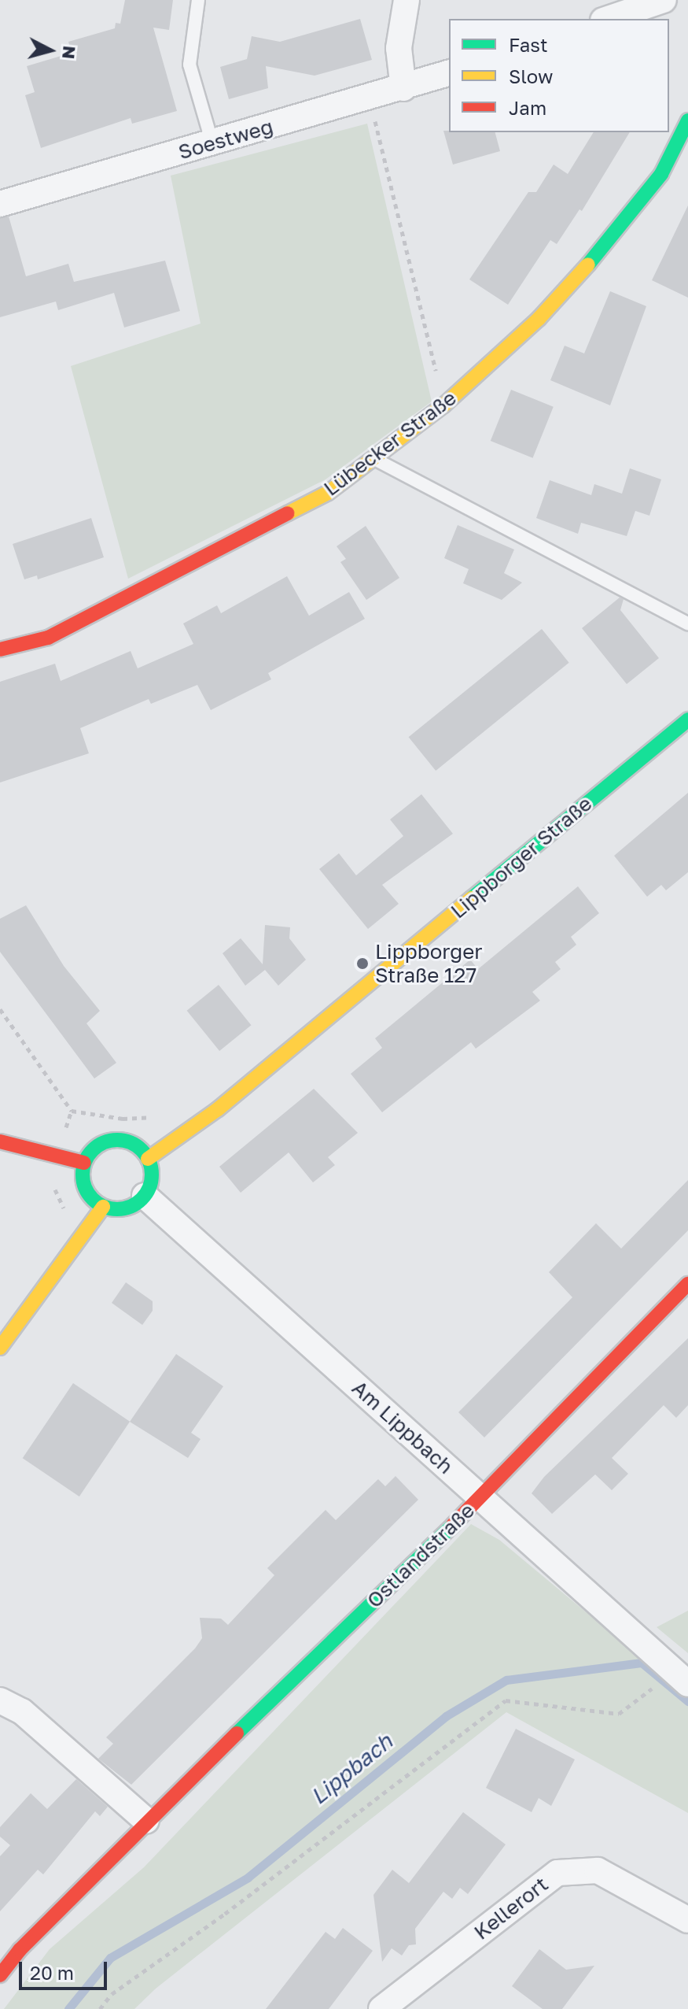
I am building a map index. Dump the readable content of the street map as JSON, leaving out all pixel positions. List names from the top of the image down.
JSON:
{
  "streets": {
    "street": [
      "Soestweg",
      "Lübecker Straße",
      "Lippborger Straße",
      "Am Lippbach",
      "Ostlandstraße",
      "Kellerort"
    ]
  },
  "crossings": [
    ["Lippborger Straße", "Am Lippbach"],
    ["Am Lippbach", "Ostlandstraße"]
  ],
  "water": ["Lippbach"],
  "places": ["Lippborger Straße 127"],
  "legend": ["Fast", "Slow", "Jam"],
  "scale_bar": "20 m",
  "north": "right"
}
